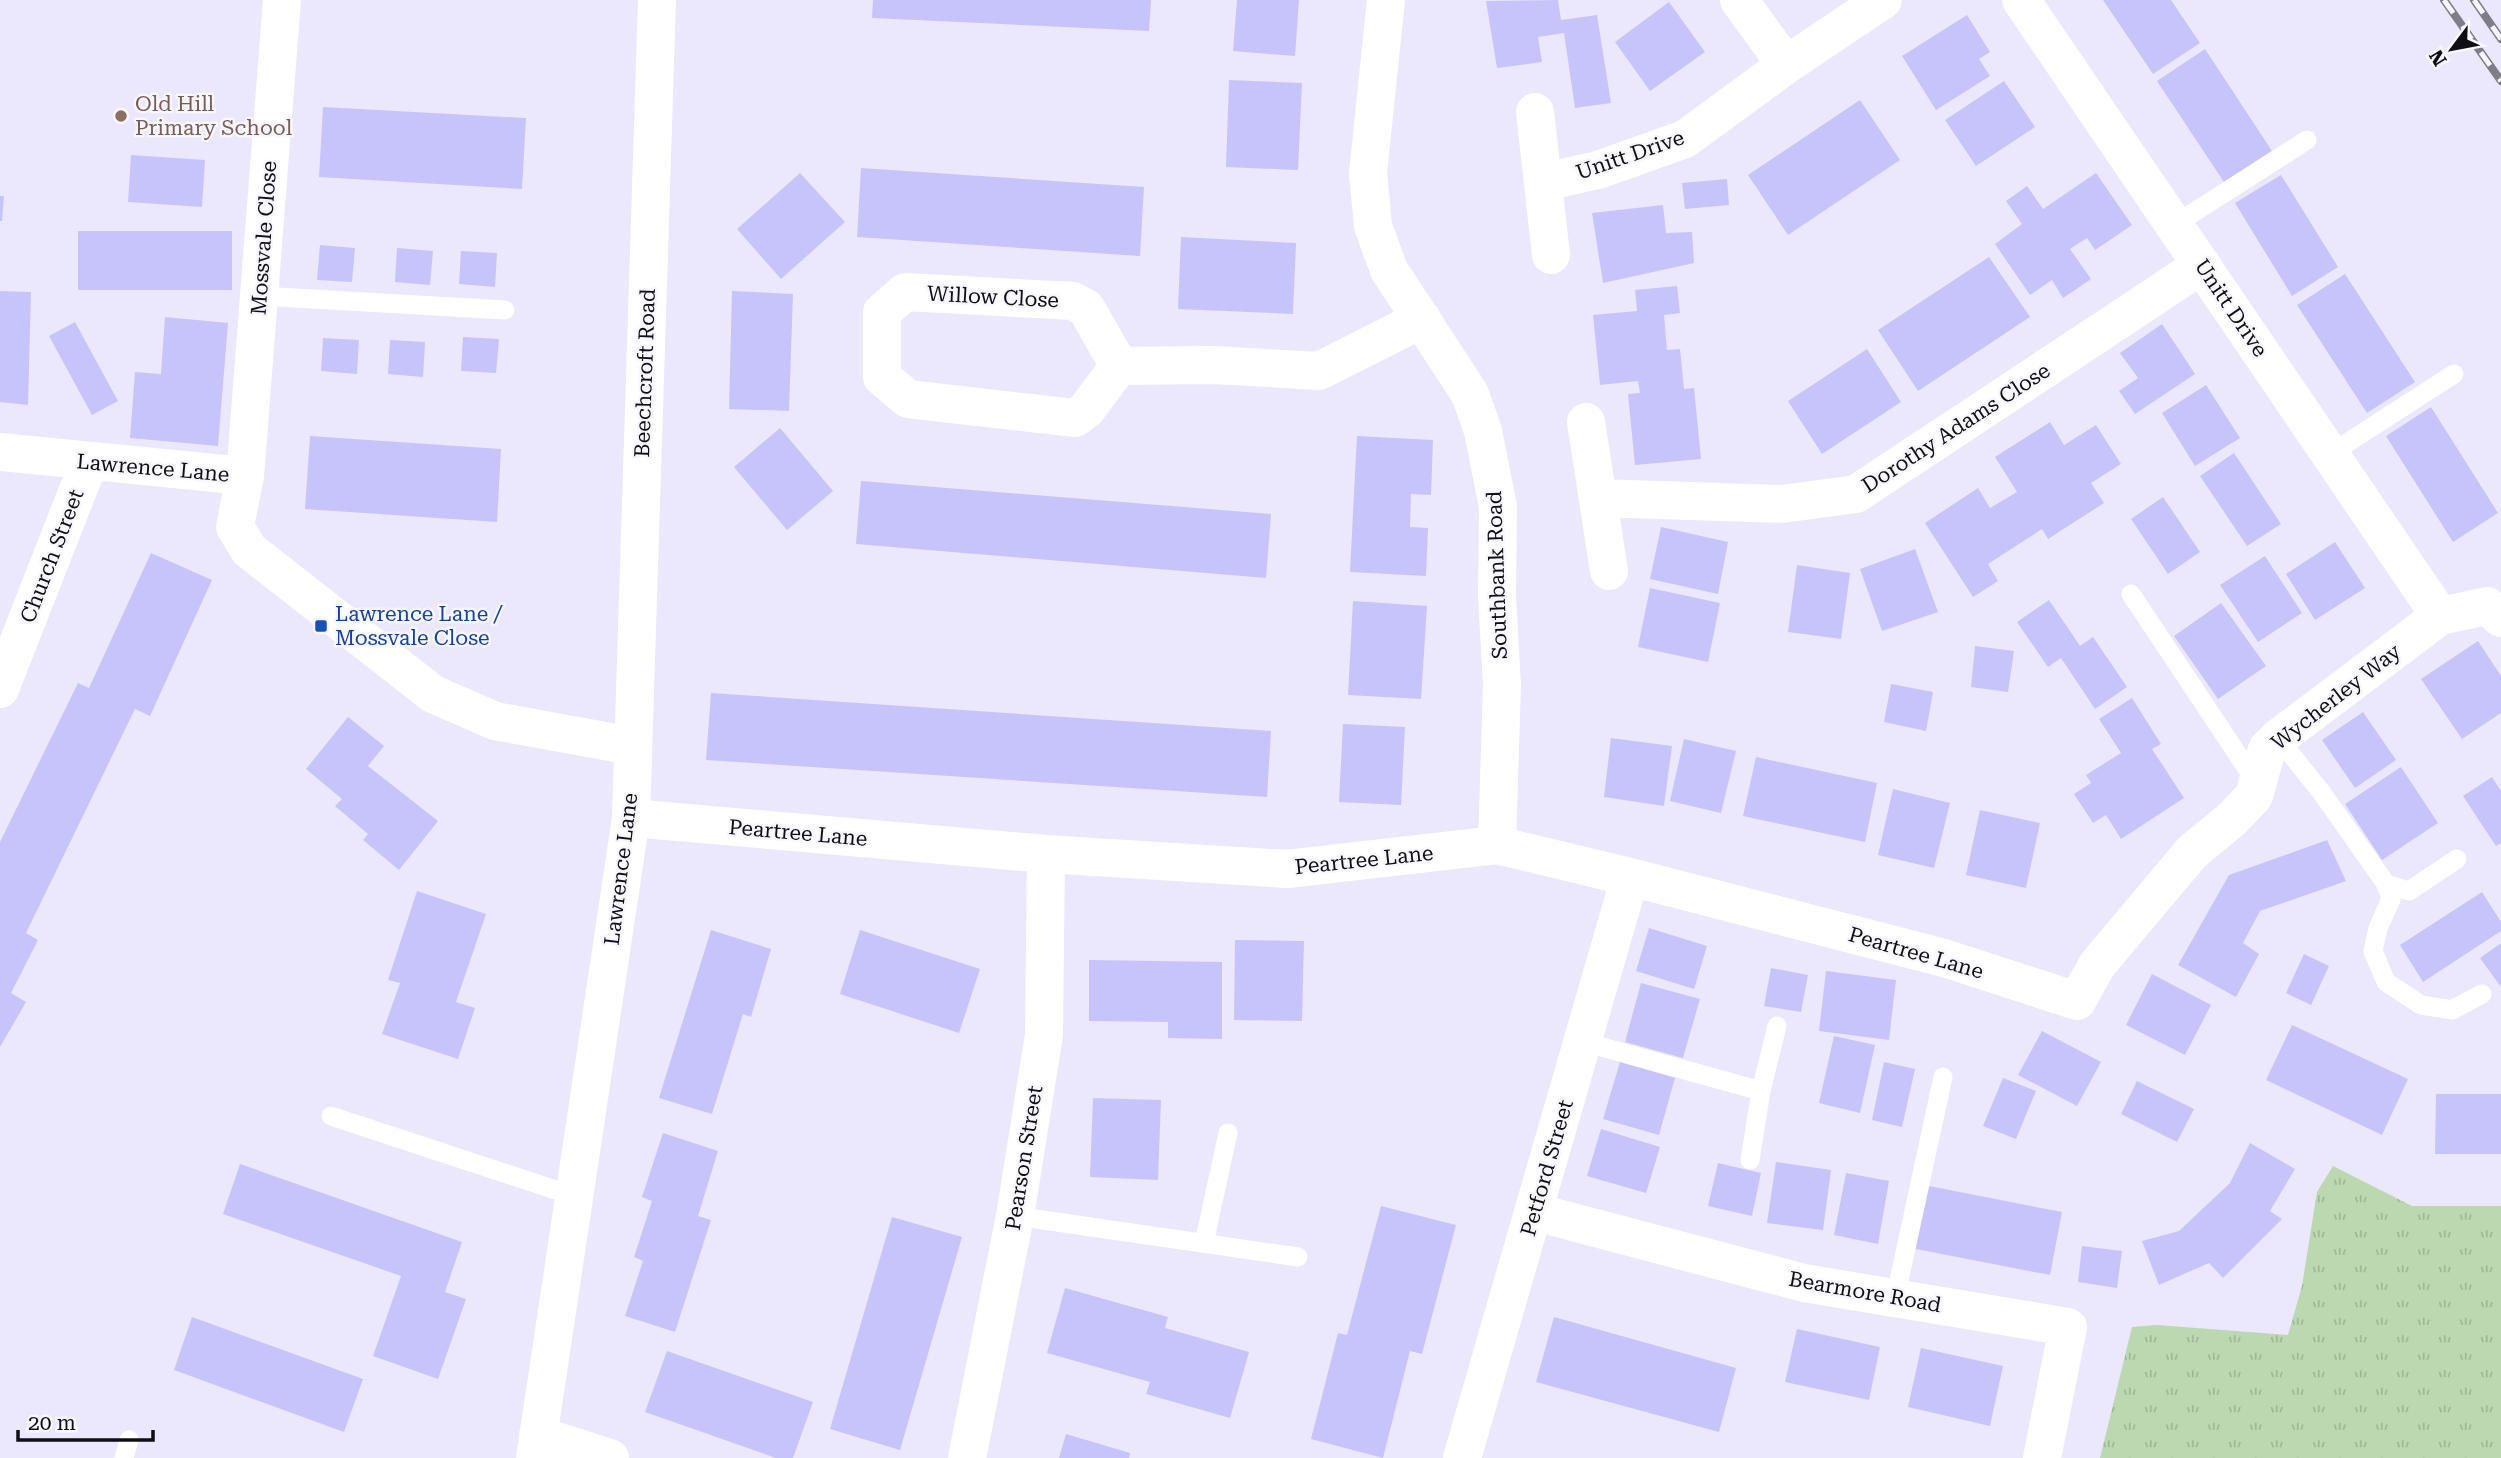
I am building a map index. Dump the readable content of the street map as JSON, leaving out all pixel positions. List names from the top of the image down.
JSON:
{
  "streets": {
    "street": [
      "Unitt Drive",
      "Mossvale Close",
      "Willow Close",
      "Beechcroft Road",
      "Dorothy Adams Close",
      "Lawrence Lane",
      "Church Street",
      "Southbank Road",
      "Wycherley Way",
      "Peartree Lane",
      "Pearson Street",
      "Petford Street",
      "Bearmore Road"
    ]
  },
  "crossings": [
    ["Unitt Drive", "Dorothy Adams Close"],
    ["Unitt Drive", "Wycherley Way"],
    ["Mossvale Close", "Lawrence Lane"],
    ["Beechcroft Road", "Lawrence Lane"],
    ["Lawrence Lane", "Church Street"],
    ["Lawrence Lane", "Peartree Lane"],
    ["Southbank Road", "Peartree Lane"],
    ["Wycherley Way", "Peartree Lane"],
    ["Peartree Lane", "Pearson Street"],
    ["Peartree Lane", "Petford Street"],
    ["Petford Street", "Bearmore Road"]
  ],
  "places": {
    "other": ["Old Hill Primary School"],
    "transit": ["Lawrence Lane / Mossvale Close"]
  },
  "scale_bar": "20 m",
  "north": "bottom left"
}
